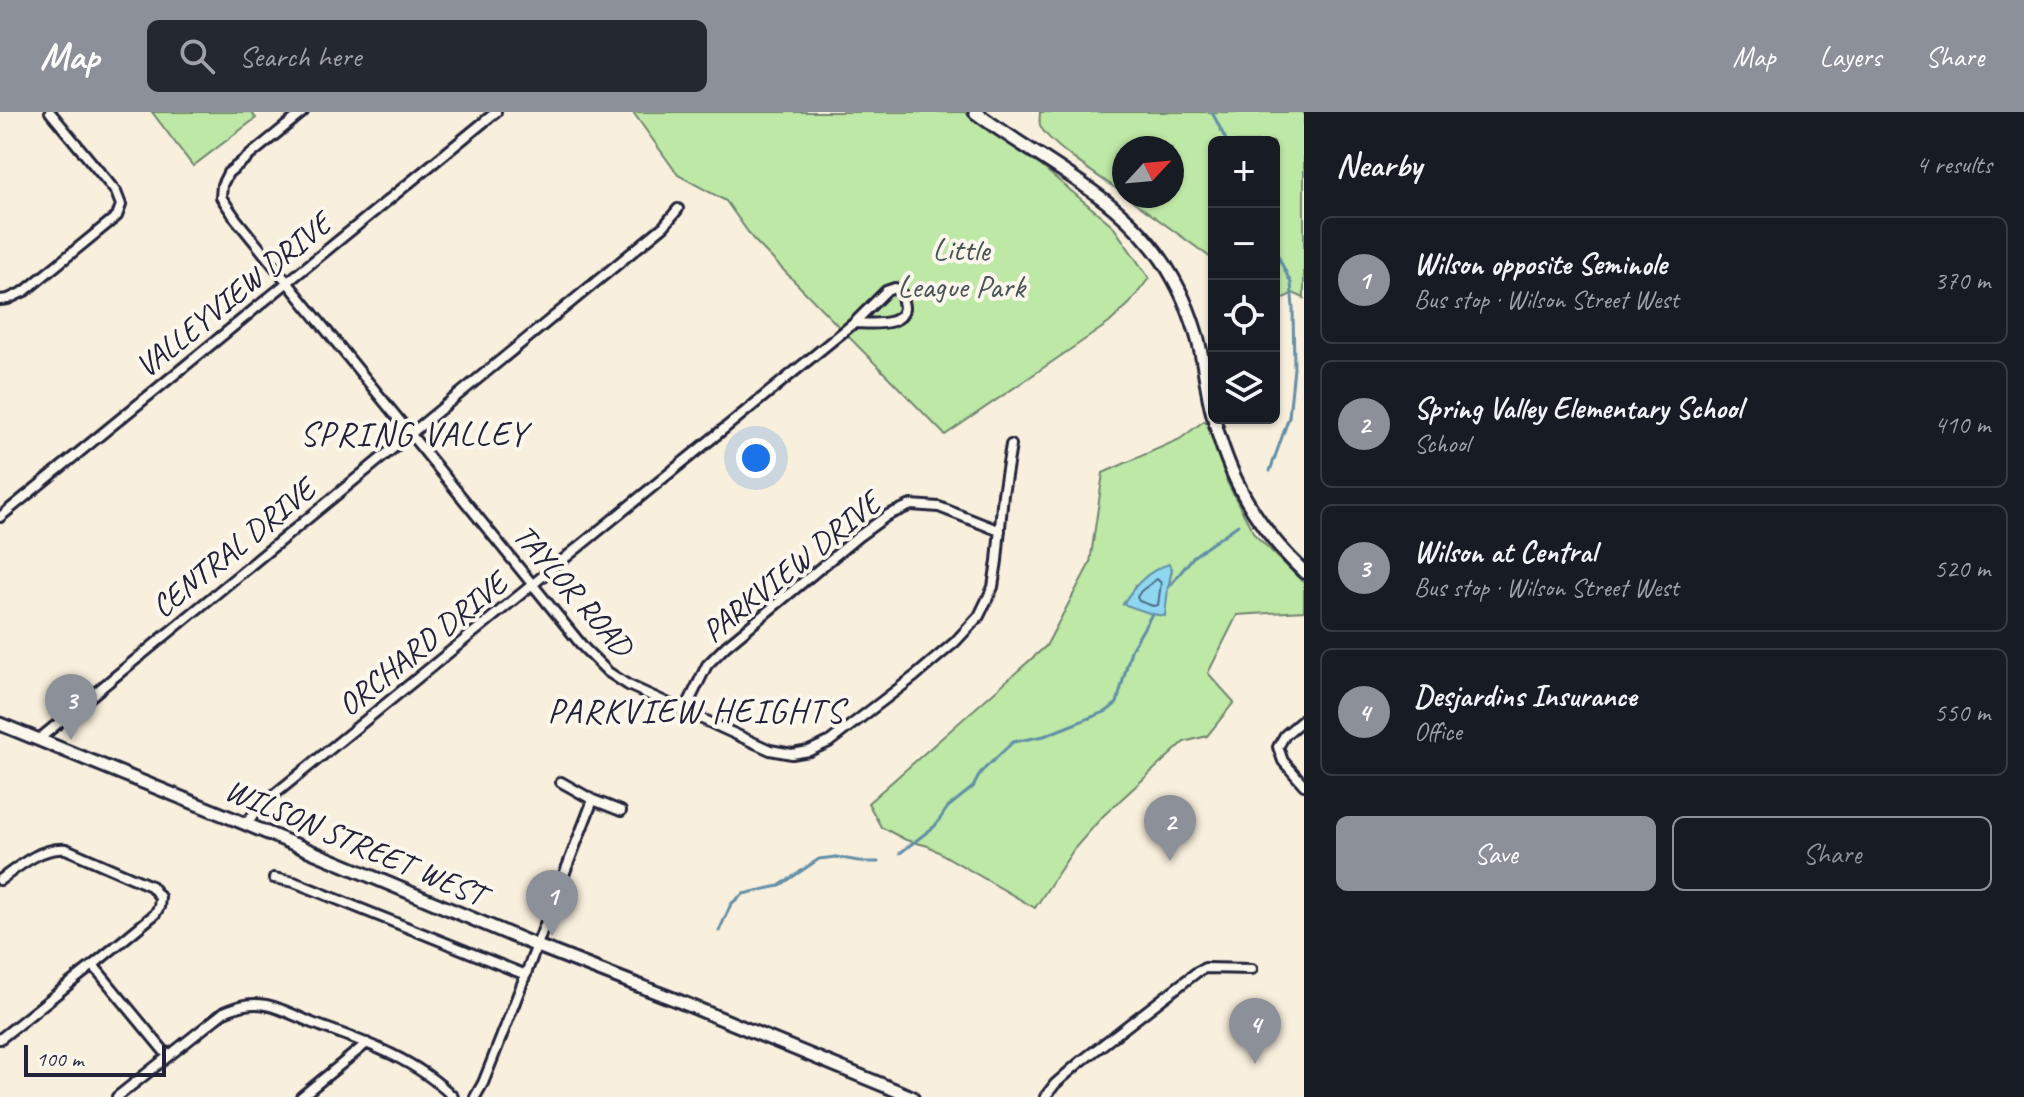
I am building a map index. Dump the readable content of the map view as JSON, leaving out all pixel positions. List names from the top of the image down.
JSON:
{
  "streets": {
    "main road": ["WILSON STREET WEST"],
    "street": [
      "VALLEYVIEW DRIVE",
      "CENTRAL DRIVE",
      "PARKVIEW DRIVE",
      "TAYLOR ROAD",
      "ORCHARD DRIVE"
    ]
  },
  "crossings": [
    ["VALLEYVIEW DRIVE", "TAYLOR ROAD"],
    ["CENTRAL DRIVE", "TAYLOR ROAD"],
    ["CENTRAL DRIVE", "WILSON STREET WEST"],
    ["PARKVIEW DRIVE", "TAYLOR ROAD"],
    ["TAYLOR ROAD", "ORCHARD DRIVE"],
    ["ORCHARD DRIVE", "WILSON STREET WEST"]
  ],
  "districts": ["SPRING VALLEY", "PARKVIEW HEIGHTS"],
  "parks": ["Little League Park"],
  "scale_bar": "100 m",
  "north": "top right",
  "page": {
    "header": "Map",
    "search": "Search here",
    "nav": ["Map", "Layers", "Share"],
    "heading": ["Nearby", "4 results"],
    "map_buttons": ["+", "−"],
    "list": [
      {
        "mark": "1",
        "name": "Wilson opposite Seminole",
        "note": "Bus stop · Wilson Street West",
        "value": "370 m"
      },
      {
        "mark": "2",
        "name": "Spring Valley Elementary School",
        "note": "School",
        "value": "410 m"
      },
      {
        "mark": "3",
        "name": "Wilson at Central",
        "note": "Bus stop · Wilson Street West",
        "value": "520 m"
      },
      {
        "mark": "4",
        "name": "Desjardins Insurance",
        "note": "Office",
        "value": "550 m"
      }
    ],
    "pins": [
      "3",
      "2",
      "1",
      "4"
    ],
    "buttons": ["Save", "Share"],
    "scale": "100 m"
  }
}
